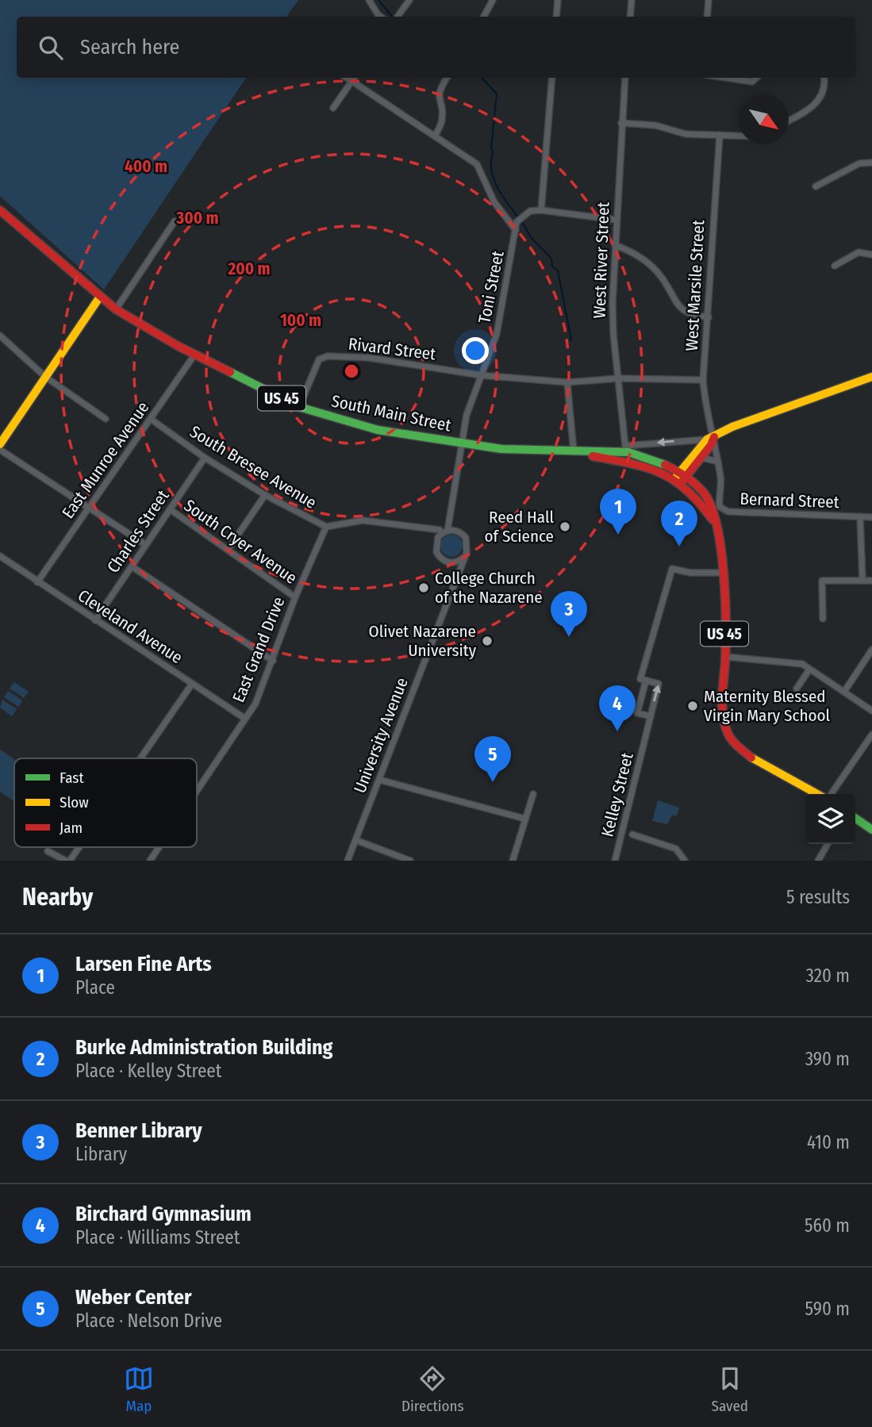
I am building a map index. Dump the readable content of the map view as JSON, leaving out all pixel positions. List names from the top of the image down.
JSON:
{
  "streets": {
    "main road": ["US 45", "South Main Street"],
    "street": [
      "West River Street",
      "West Marsile Street",
      "Toni Street",
      "Rivard Street",
      "East Munroe Avenue",
      "South Bresee Avenue",
      "Bernard Street",
      "Charles Street",
      "South Cryer Avenue",
      "Cleveland Avenue",
      "East Grand Drive",
      "University Avenue",
      "Kelley Street"
    ]
  },
  "crossings": [
    ["West River Street", "Rivard Street"],
    ["West River Street", "South Main Street"],
    ["West Marsile Street", "Rivard Street"],
    ["West Marsile Street", "South Main Street"],
    ["West Marsile Street", "Bernard Street"],
    ["Toni Street", "Rivard Street"],
    ["Toni Street", "South Main Street"],
    ["Rivard Street", "South Main Street"],
    ["US 45", "South Main Street"],
    ["US 45", "Kelley Street"],
    ["South Main Street", "East Munroe Avenue"],
    ["South Main Street", "Bernard Street"],
    ["East Munroe Avenue", "South Bresee Avenue"],
    ["East Munroe Avenue", "Cleveland Avenue"],
    ["South Bresee Avenue", "Charles Street"],
    ["South Bresee Avenue", "East Grand Drive"],
    ["South Bresee Avenue", "University Avenue"],
    ["Charles Street", "South Cryer Avenue"],
    ["Charles Street", "Cleveland Avenue"],
    ["South Cryer Avenue", "East Grand Drive"],
    ["Cleveland Avenue", "East Grand Drive"]
  ],
  "places": [
    "Reed Hall of Science",
    "College Church of the Nazarene",
    "Olivet Nazarene University",
    "Maternity Blessed Virgin Mary School"
  ],
  "legend": ["Fast", "Slow", "Jam"],
  "north": "bottom right",
  "page": {
    "search": "Search here",
    "pins": [
      "1",
      "2",
      "3",
      "4",
      "5"
    ],
    "heading": ["Nearby", "5 results"],
    "list": [
      {
        "mark": "1",
        "name": "Larsen Fine Arts",
        "note": "Place",
        "value": "320 m"
      },
      {
        "mark": "2",
        "name": "Burke Administration Building",
        "note": "Place · Kelley Street",
        "value": "390 m"
      },
      {
        "mark": "3",
        "name": "Benner Library",
        "note": "Library",
        "value": "410 m"
      },
      {
        "mark": "4",
        "name": "Birchard Gymnasium",
        "note": "Place · Williams Street",
        "value": "560 m"
      },
      {
        "mark": "5",
        "name": "Weber Center",
        "note": "Place · Nelson Drive",
        "value": "590 m"
      }
    ],
    "nav": ["Map", "Directions", "Saved"]
  },
  "rings": [
    "400 m",
    "300 m",
    "200 m",
    "100 m"
  ]
}
